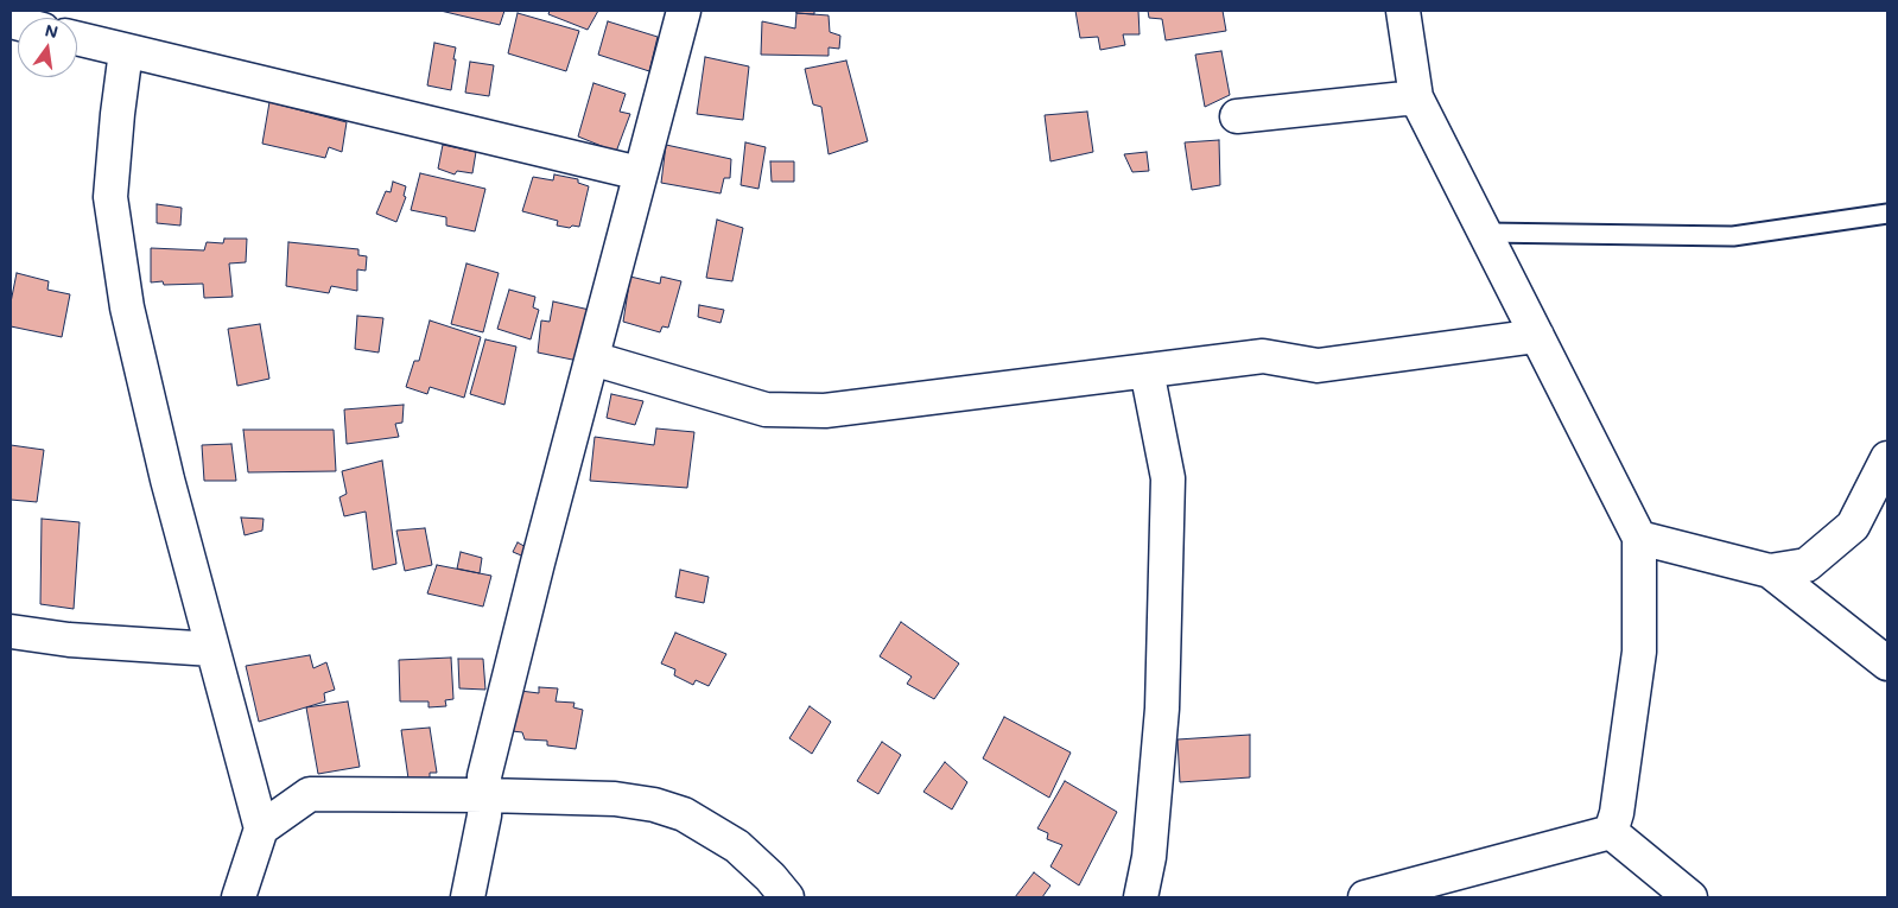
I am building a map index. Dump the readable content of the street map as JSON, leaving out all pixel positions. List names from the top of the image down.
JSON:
{
  "north": "top"
}
